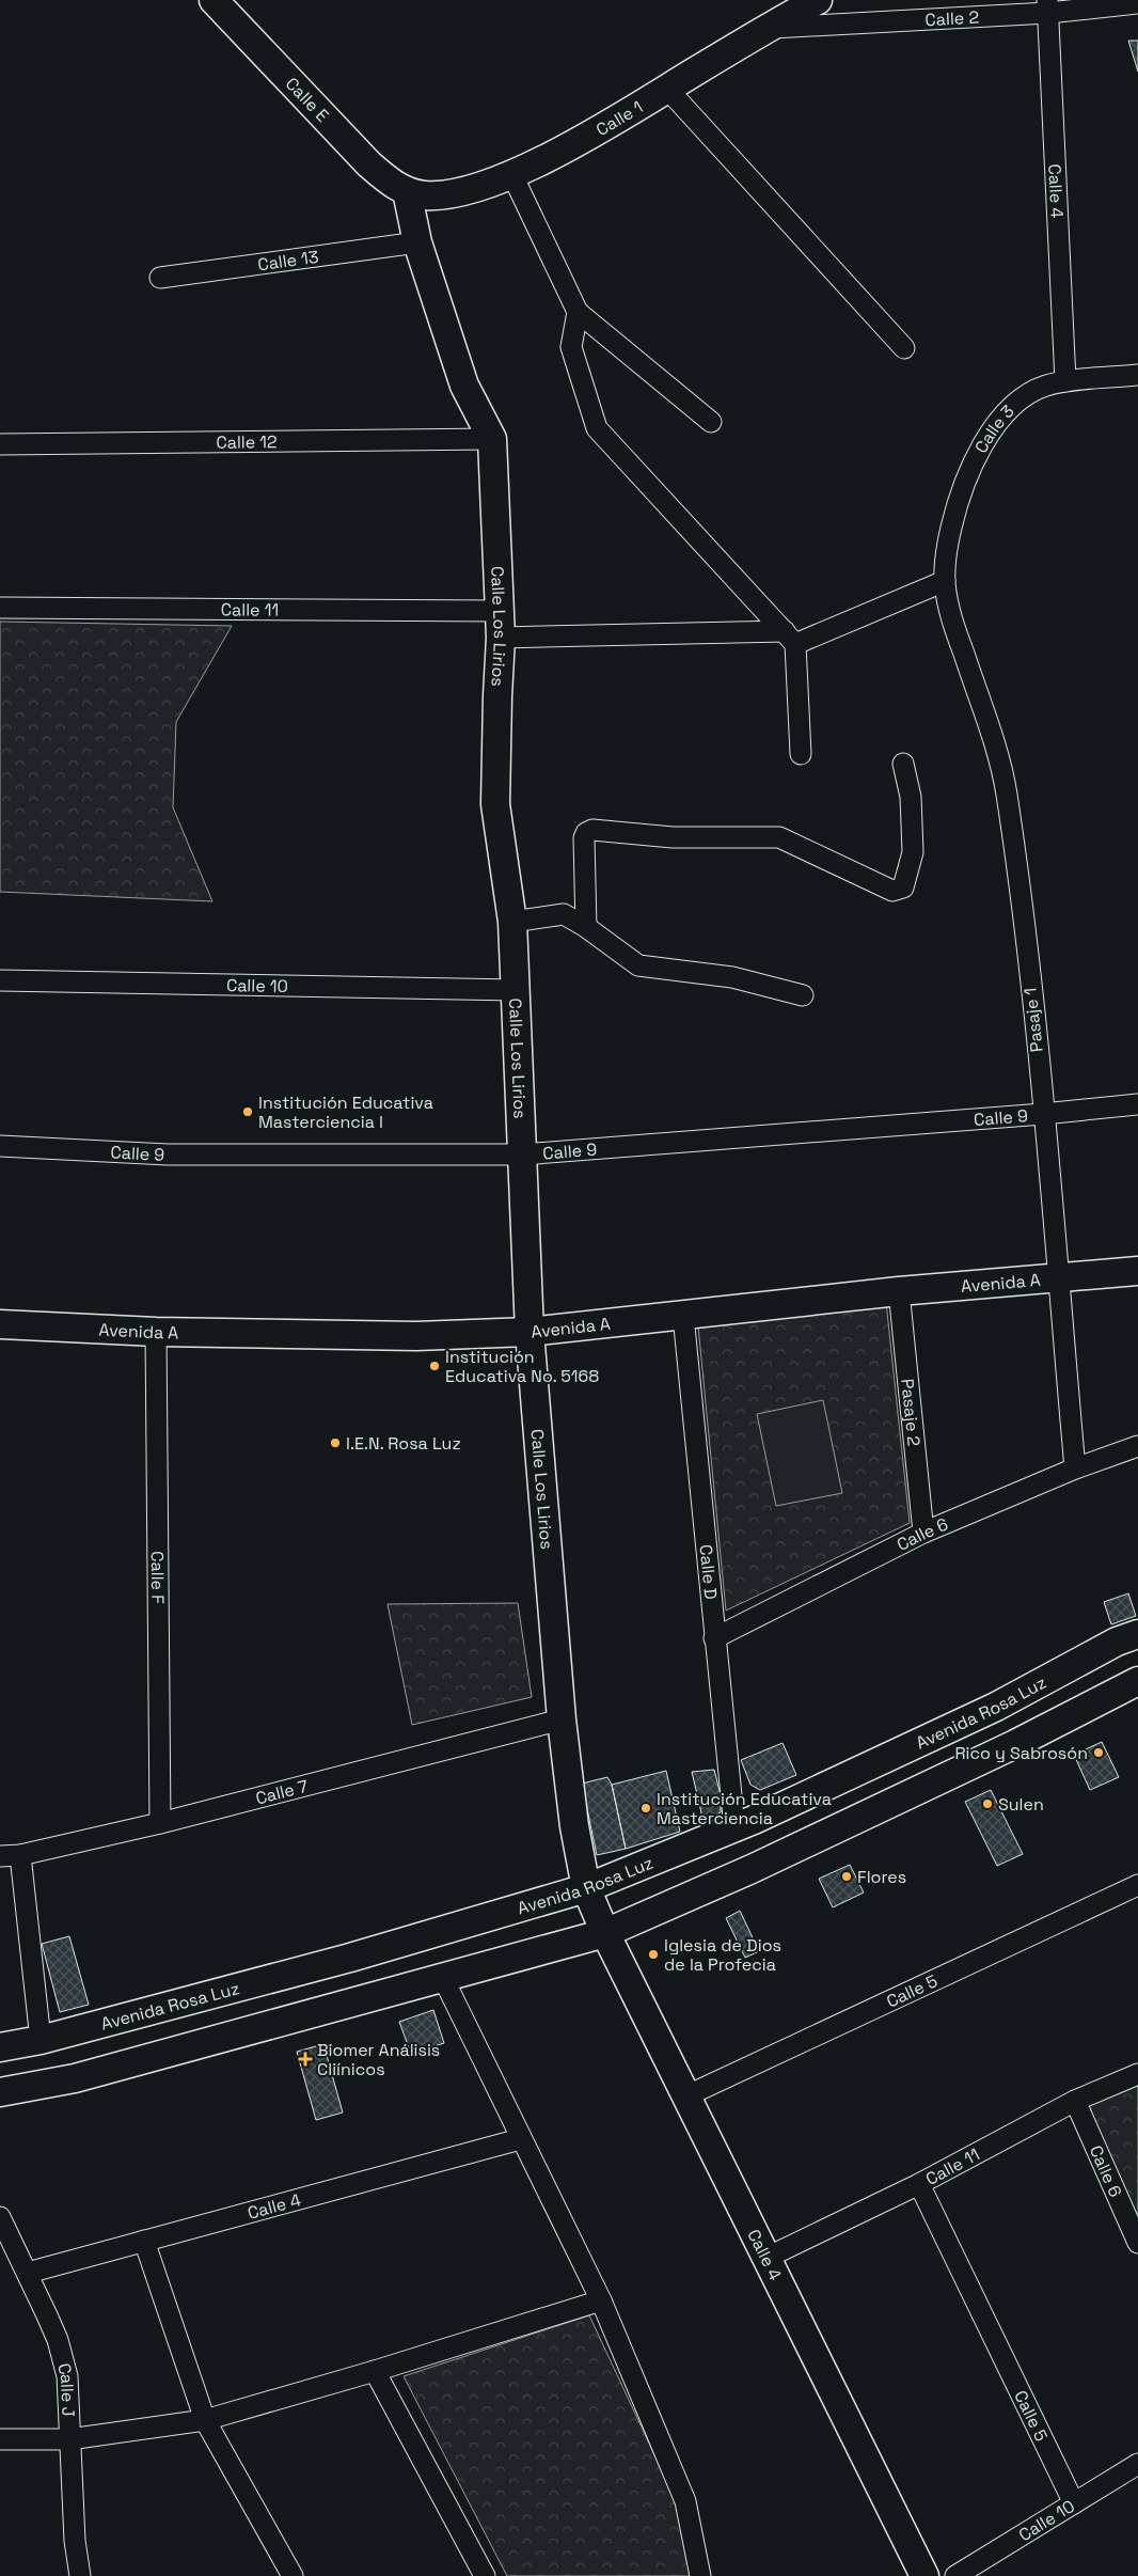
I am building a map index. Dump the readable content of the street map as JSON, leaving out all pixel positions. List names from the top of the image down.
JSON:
{
  "streets": {
    "street": [
      "Calle 2",
      "Calle E",
      "Calle 1",
      "Calle 4",
      "Calle 13",
      "Calle 3",
      "Calle 12",
      "Calle 11",
      "Calle Los Lirios",
      "Calle 10",
      "Pasaje 1",
      "Calle 9",
      "Avenida A",
      "Pasaje 2",
      "Calle 6",
      "Calle D",
      "Calle F",
      "Avenida Rosa Luz",
      "Calle 7",
      "Calle 5",
      "Calle J"
    ]
  },
  "crossings": [
    ["Calle 2", "Calle 1"],
    ["Calle 2", "Calle 4"],
    ["Calle E", "Calle 1"],
    ["Calle E", "Calle Los Lirios"],
    ["Calle 1", "Calle Los Lirios"],
    ["Calle 4", "Calle 3"],
    ["Calle 4", "Calle 11"],
    ["Calle 4", "Calle Los Lirios"],
    ["Calle 4", "Calle 5"],
    ["Calle 4", "Calle J"],
    ["Calle 13", "Calle Los Lirios"],
    ["Calle 3", "Pasaje 1"],
    ["Calle 12", "Calle Los Lirios"],
    ["Calle 11", "Calle Los Lirios"],
    ["Calle 11", "Calle 6"],
    ["Calle 11", "Calle 5"],
    ["Calle Los Lirios", "Calle 10"],
    ["Calle Los Lirios", "Calle 9"],
    ["Calle Los Lirios", "Avenida A"],
    ["Calle Los Lirios", "Avenida Rosa Luz"],
    ["Calle Los Lirios", "Calle 7"],
    ["Calle 10", "Calle 5"],
    ["Pasaje 1", "Calle 9"],
    ["Pasaje 1", "Avenida A"],
    ["Pasaje 1", "Calle 6"],
    ["Avenida A", "Pasaje 2"],
    ["Avenida A", "Calle D"],
    ["Avenida A", "Calle F"],
    ["Pasaje 2", "Calle 6"],
    ["Calle 6", "Calle D"],
    ["Calle D", "Avenida Rosa Luz"],
    ["Calle F", "Calle 7"]
  ],
  "places": {
    "other": [
      "Institución Educativa Masterciencia I",
      "Institución Educativa No. 5168",
      "I.E.N. Rosa Luz",
      "Rico y Sabrosón",
      "Sulen",
      "Institución Educativa Masterciencia",
      "Flores",
      "Iglesia de Dios de la Profecia"
    ],
    "health": ["Biomer Análisis Cliínicos"]
  }
}
